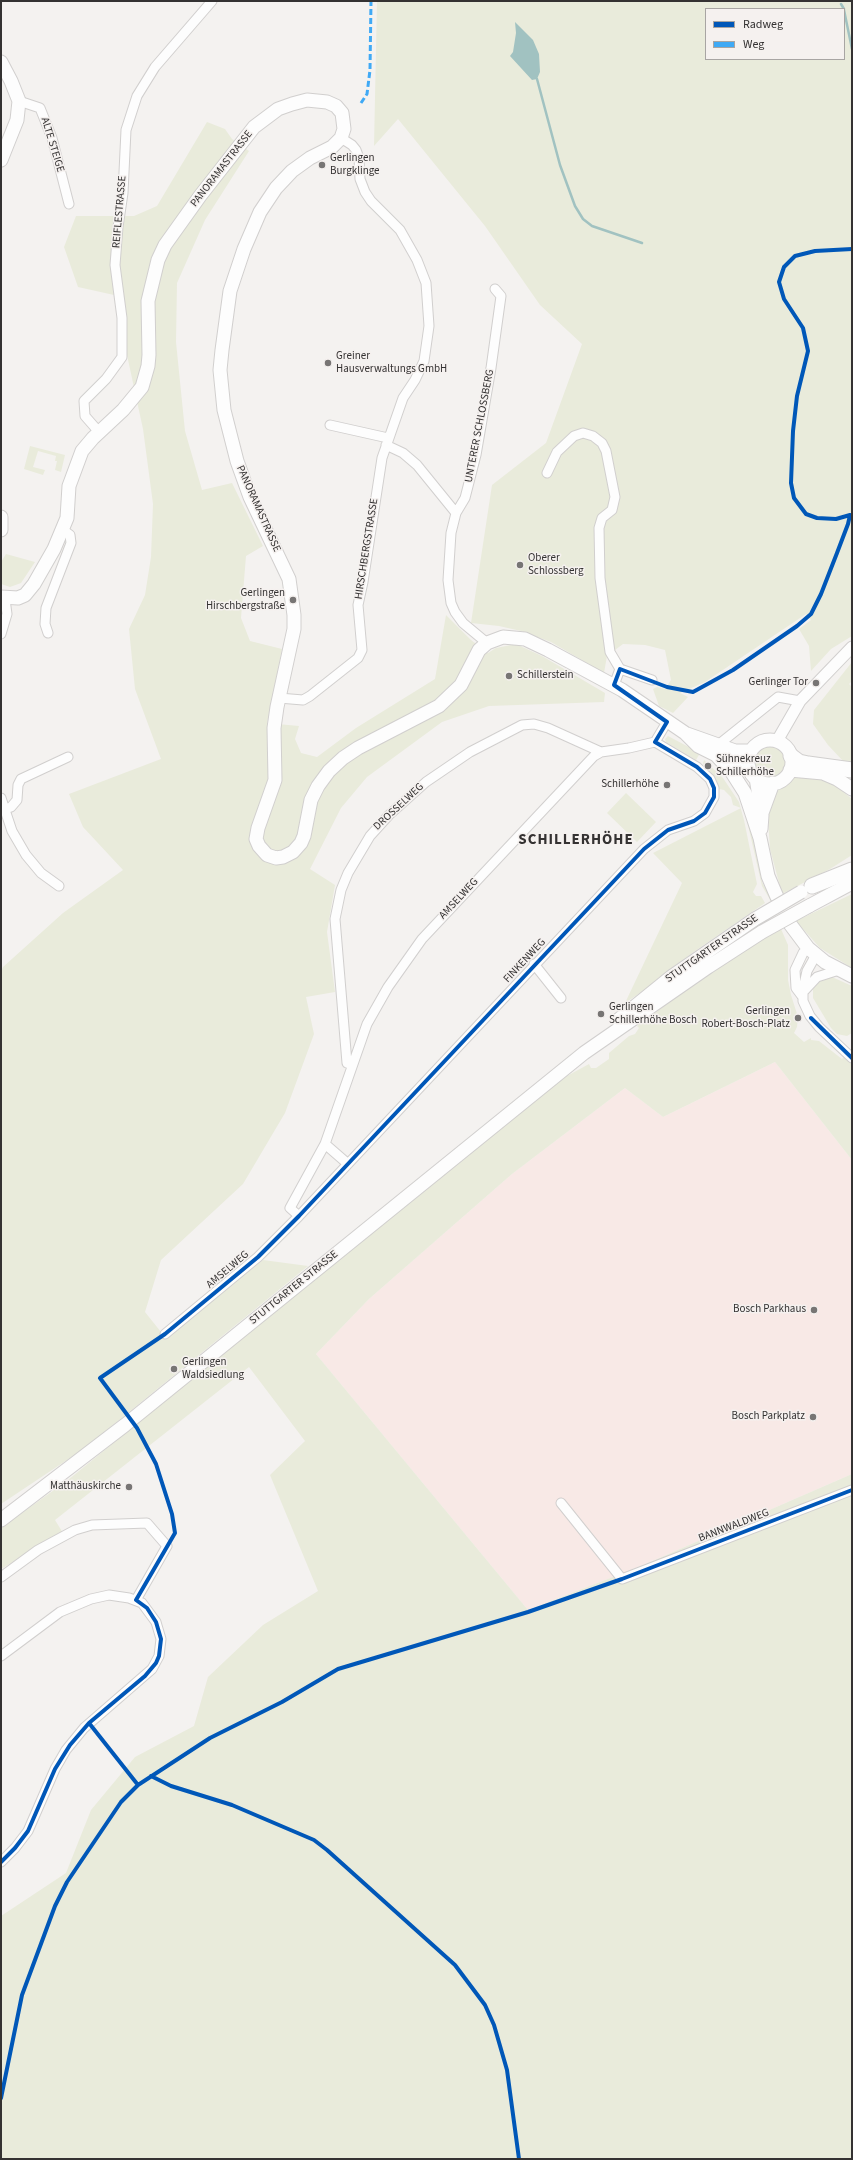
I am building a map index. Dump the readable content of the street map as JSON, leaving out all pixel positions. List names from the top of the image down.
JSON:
{
  "streets": {
    "main road": ["PANORAMASTRASSE", "STUTTGARTER STRASSE"],
    "street": [
      "ALTE STEIGE",
      "REIFLESTRASSE",
      "UNTERER SCHLOSSBERG",
      "HIRSCHBERGSTRASSE",
      "DROSSELWEG",
      "AMSELWEG",
      "FINKENWEG",
      "BANNWALDWEG"
    ]
  },
  "crossings": [
    ["PANORAMASTRASSE", "REIFLESTRASSE"],
    ["PANORAMASTRASSE", "UNTERER SCHLOSSBERG"],
    ["PANORAMASTRASSE", "HIRSCHBERGSTRASSE"],
    ["DROSSELWEG", "AMSELWEG"],
    ["AMSELWEG", "FINKENWEG"]
  ],
  "districts": ["SCHILLERHÖHE"],
  "places": [
    "Gerlingen Burgklinge",
    "Greiner Hausverwaltungs GmbH",
    "Oberer Schlossberg",
    "Gerlingen Hirschbergstraße",
    "Schillerstein",
    "Gerlinger Tor",
    "Sühnekreuz Schillerhöhe",
    "Schillerhöhe",
    "Gerlingen Schillerhöhe Bosch",
    "Gerlingen Robert-Bosch-Platz",
    "Bosch Parkhaus",
    "Gerlingen Waldsiedlung",
    "Bosch Parkplatz",
    "Matthäuskirche"
  ],
  "legend": ["Radweg", "Weg"]
}
